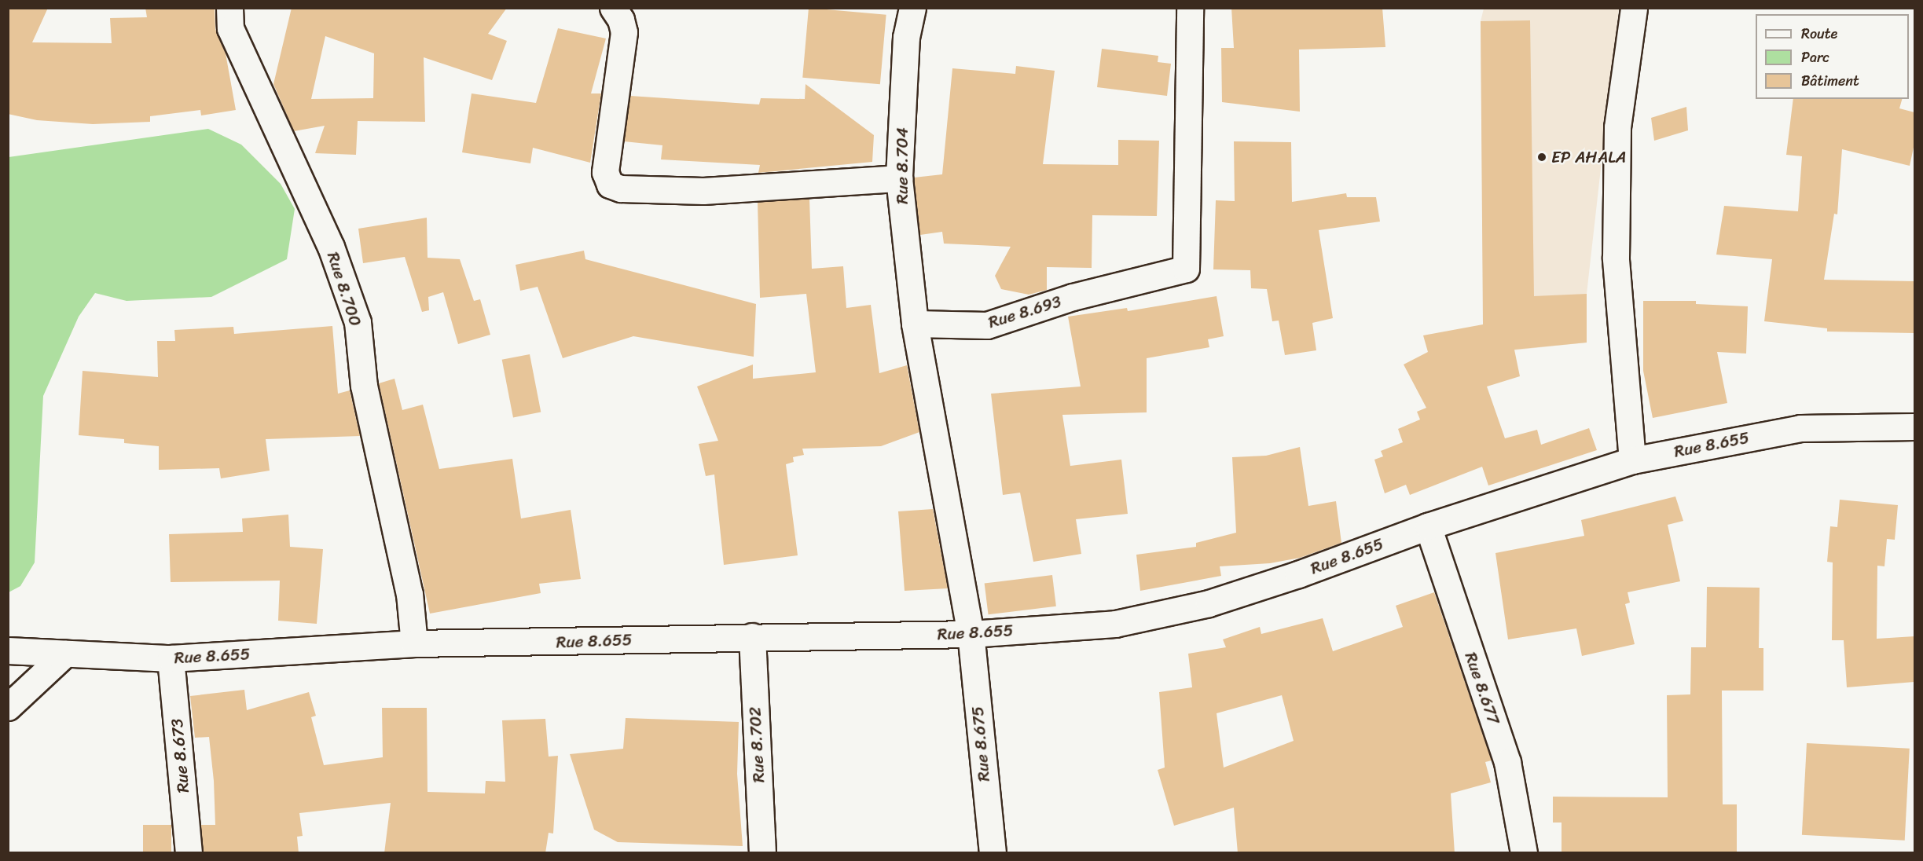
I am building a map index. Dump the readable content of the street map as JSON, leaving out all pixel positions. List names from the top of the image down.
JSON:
{
  "streets": {
    "street": [
      "Rue 8.704",
      "Rue 8.700",
      "Rue 8.693",
      "Rue 8.655",
      "Rue 8.677",
      "Rue 8.675",
      "Rue 8.702",
      "Rue 8.673"
    ]
  },
  "crossings": [
    ["Rue 8.704", "Rue 8.693"],
    ["Rue 8.700", "Rue 8.655"],
    ["Rue 8.655", "Rue 8.677"],
    ["Rue 8.655", "Rue 8.675"],
    ["Rue 8.655", "Rue 8.702"],
    ["Rue 8.655", "Rue 8.673"]
  ],
  "places": ["EP AHALA"],
  "legend": ["Route", "Parc", "Bâtiment"]
}
